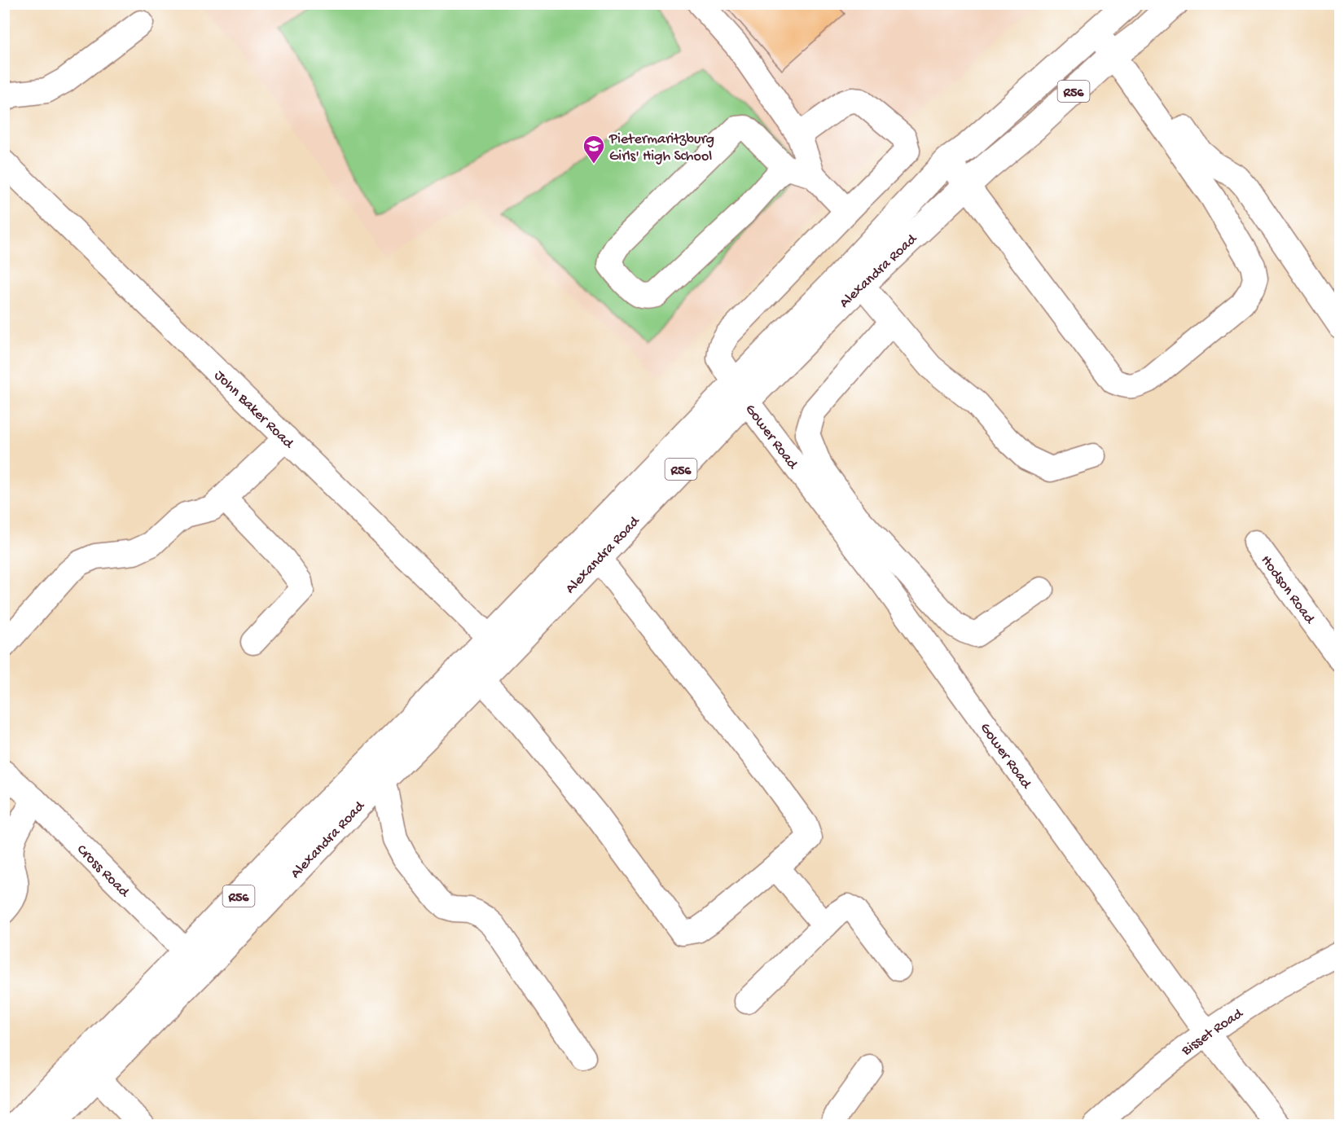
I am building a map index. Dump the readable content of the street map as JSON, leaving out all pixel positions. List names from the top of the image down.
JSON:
{
  "streets": {
    "main road": ["R56", "Alexandra Road"],
    "street": [
      "John Baker Road",
      "Gower Road",
      "Hodson Road",
      "Cross Road",
      "Bisset Road"
    ]
  },
  "crossings": [
    ["Alexandra Road", "John Baker Road"],
    ["Alexandra Road", "Gower Road"],
    ["Alexandra Road", "Cross Road"],
    ["Gower Road", "Bisset Road"]
  ],
  "places": {
    "school or university": ["Pietermaritzburg Girls' High School"]
  }
}
